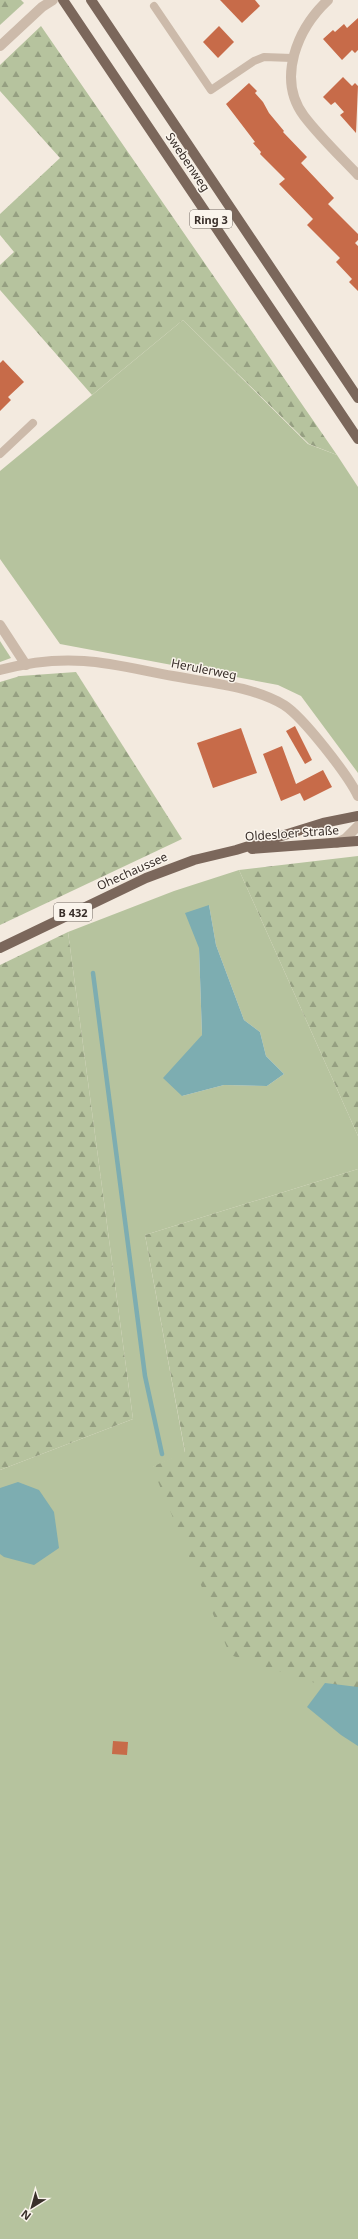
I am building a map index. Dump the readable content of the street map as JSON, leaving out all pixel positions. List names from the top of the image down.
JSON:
{
  "streets": {
    "main road": [
      "Swebenweg",
      "Ring 3",
      "Oldesloer Straße",
      "Ohechaussee",
      "B 432"
    ],
    "street": ["Herulerweg"]
  },
  "crossings": [
    ["Oldesloer Straße", "Ohechaussee"]
  ],
  "north": "bottom left"
}
